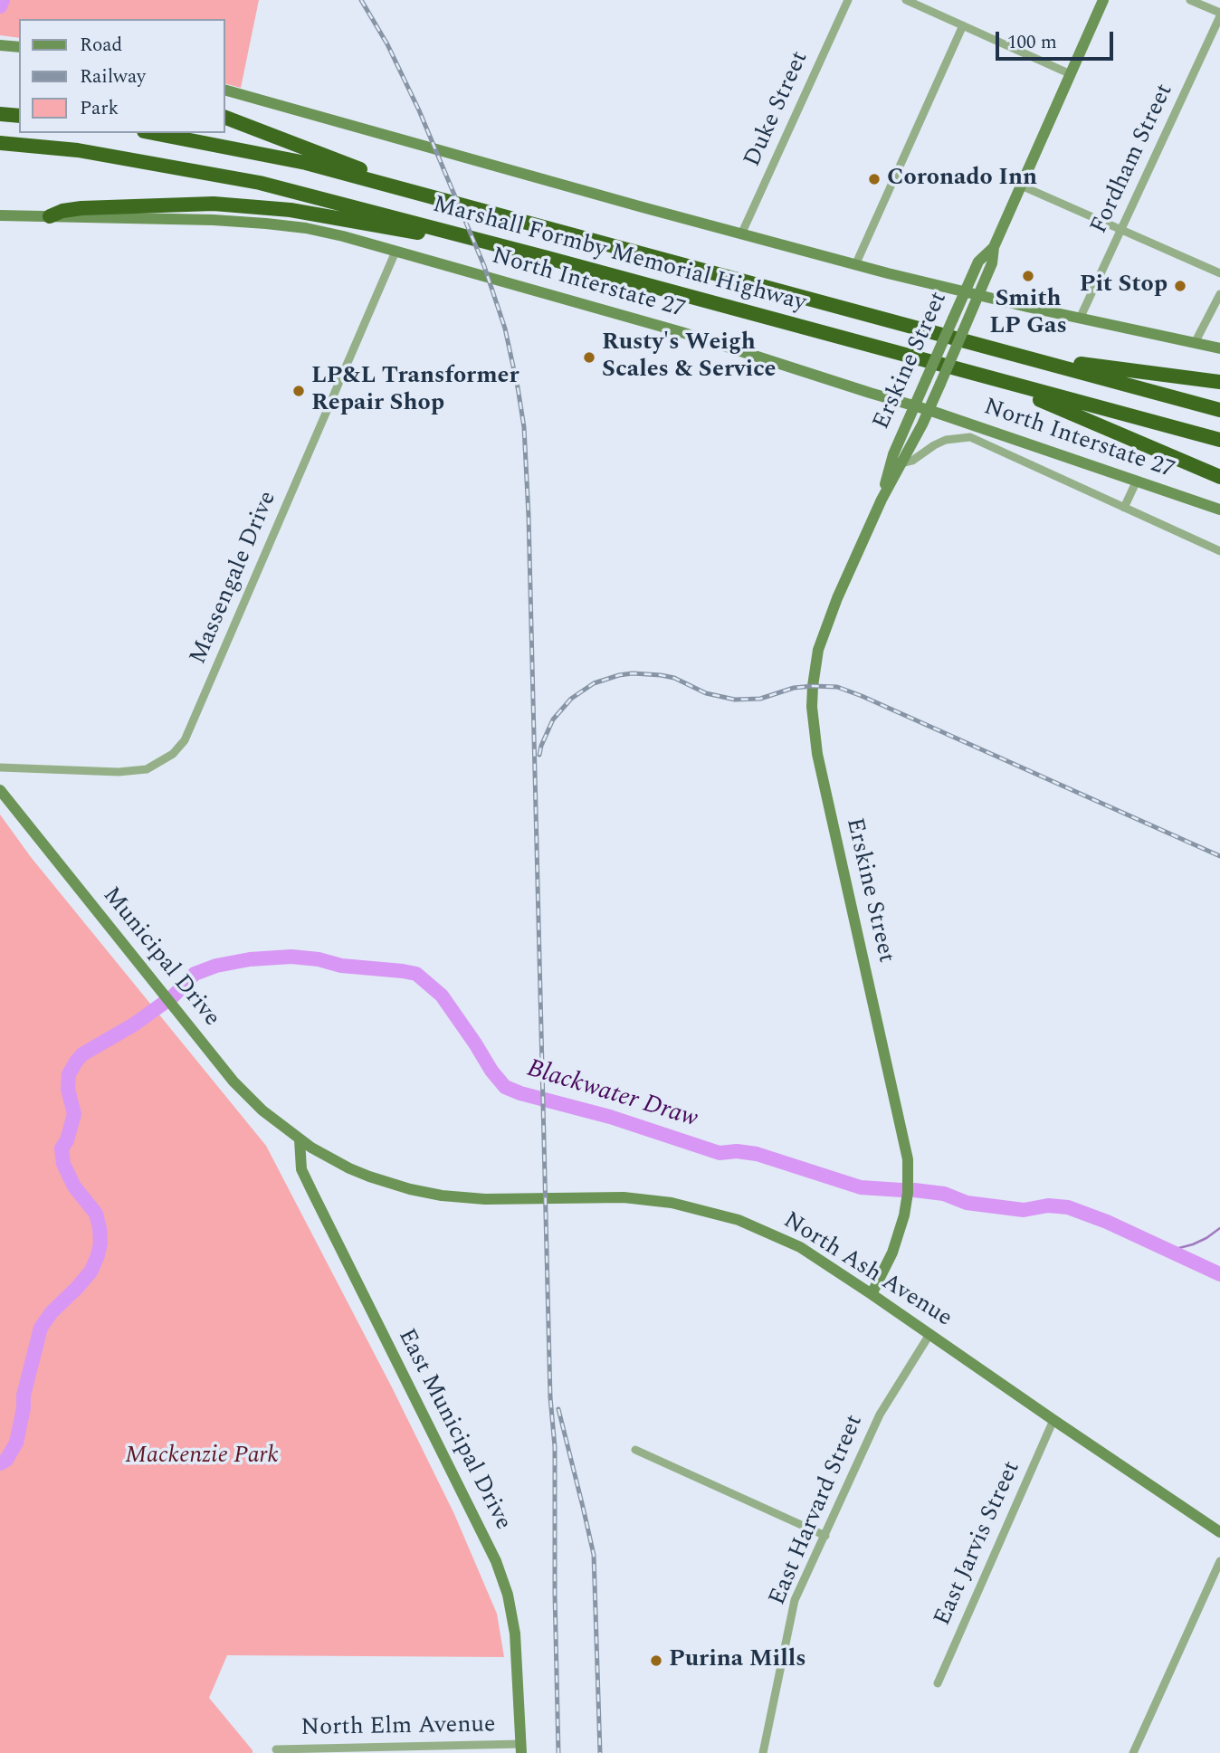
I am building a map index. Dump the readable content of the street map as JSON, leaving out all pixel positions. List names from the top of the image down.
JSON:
{
  "streets": {
    "highway": ["Marshall Formby Memorial Highway"],
    "street": [
      "Duke Street",
      "Fordham Street",
      "North Interstate 27",
      "Erskine Street",
      "Massengale Drive",
      "Municipal Drive",
      "North Ash Avenue",
      "East Municipal Drive",
      "East Harvard Street",
      "East Jarvis Street",
      "North Elm Avenue"
    ]
  },
  "crossings": [
    ["North Interstate 27", "Erskine Street"],
    ["North Interstate 27", "Massengale Drive"],
    ["Erskine Street", "North Ash Avenue"],
    ["Municipal Drive", "North Ash Avenue"],
    ["Municipal Drive", "East Municipal Drive"],
    ["North Ash Avenue", "East Municipal Drive"],
    ["North Ash Avenue", "East Harvard Street"],
    ["North Ash Avenue", "East Jarvis Street"],
    ["East Municipal Drive", "North Elm Avenue"]
  ],
  "water": ["Blackwater Draw"],
  "parks": ["Mackenzie Park"],
  "places": [
    "Coronado Inn",
    "Smith LP Gas",
    "Pit Stop",
    "Rusty's Weigh Scales & Service",
    "LP&L Transformer Repair Shop",
    "Purina Mills"
  ],
  "legend": ["Road", "Railway", "Park"],
  "scale_bar": "100 m"
}
